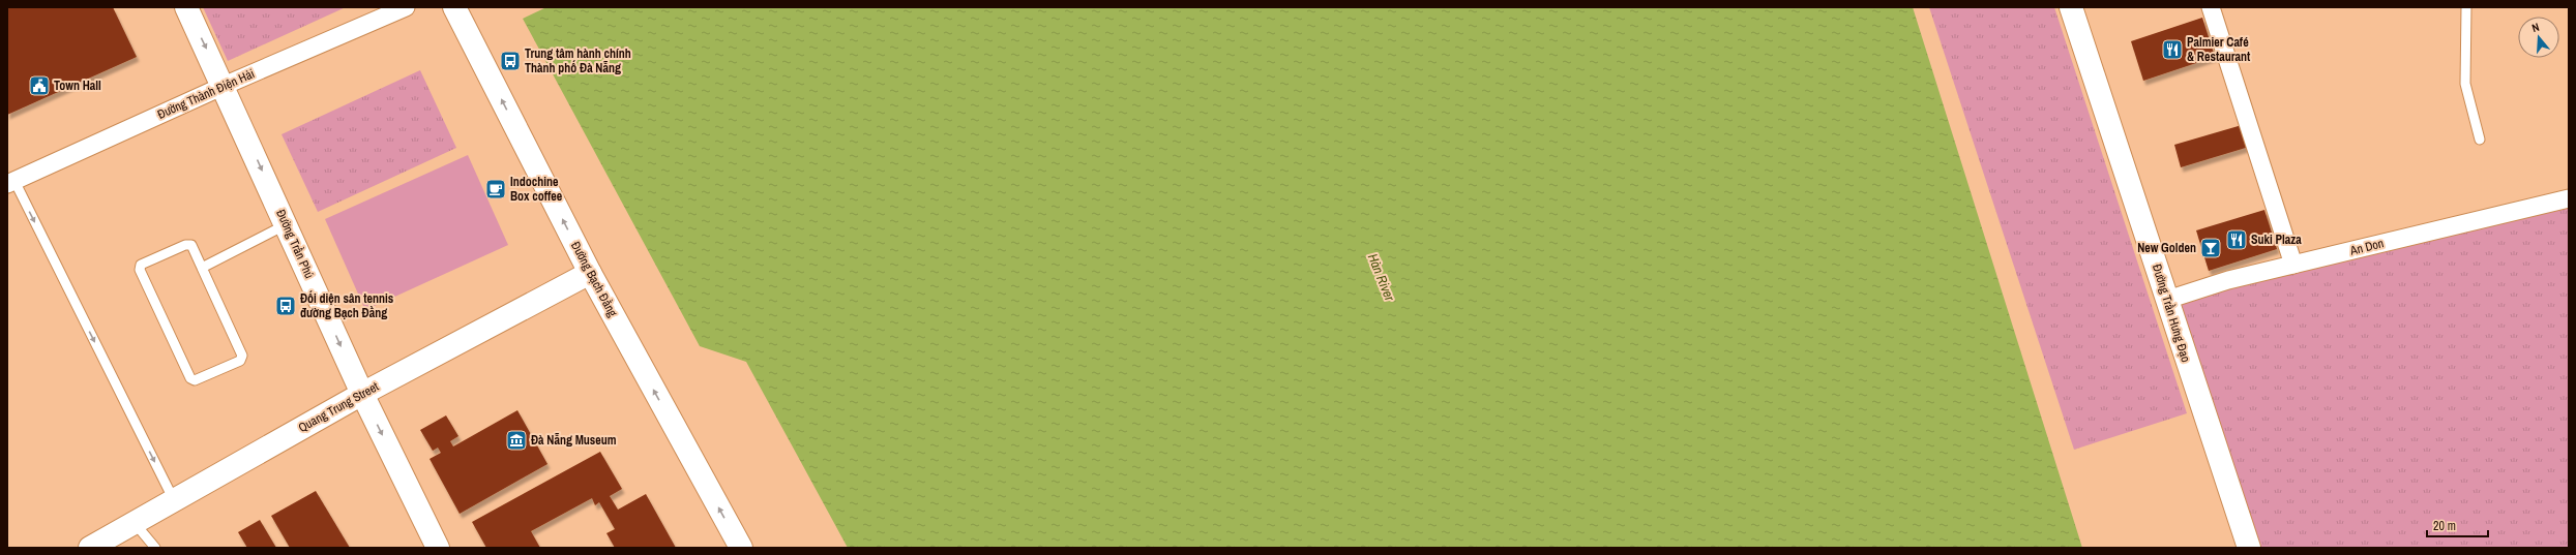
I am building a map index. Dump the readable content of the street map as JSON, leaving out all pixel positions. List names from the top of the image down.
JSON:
{
  "streets": {
    "main road": [
      "Đường Trần Phú",
      "Đường Bạch Đằng",
      "Đường Trần Hưng Đạo",
      "Quang Trung Street"
    ],
    "street": ["Đường Thành Điện Hải", "An Don"]
  },
  "crossings": [
    ["Đường Thành Điện Hải", "Đường Trần Phú"],
    ["Đường Trần Phú", "Quang Trung Street"],
    ["An Don", "Đường Trần Hưng Đạo"],
    ["Đường Bạch Đằng", "Quang Trung Street"]
  ],
  "one_way": ["Đường Trần Phú", "Đường Bạch Đằng"],
  "water": ["Hàn River"],
  "places": {
    "restaurant": ["Palmier Café & Restaurant", "Suki Plaza"],
    "bus stop": ["Trung tâm hành chính Thành phố Đà Nẵng", "Đối diện sân tennis đường Bạch Đằng"],
    "public building": ["Town Hall"],
    "cafe": ["Indochine Box coffee"],
    "bar": ["New Golden"],
    "museum": ["Đà Nẵng Museum"]
  },
  "scale_bar": "20 m",
  "north": "top"
}
